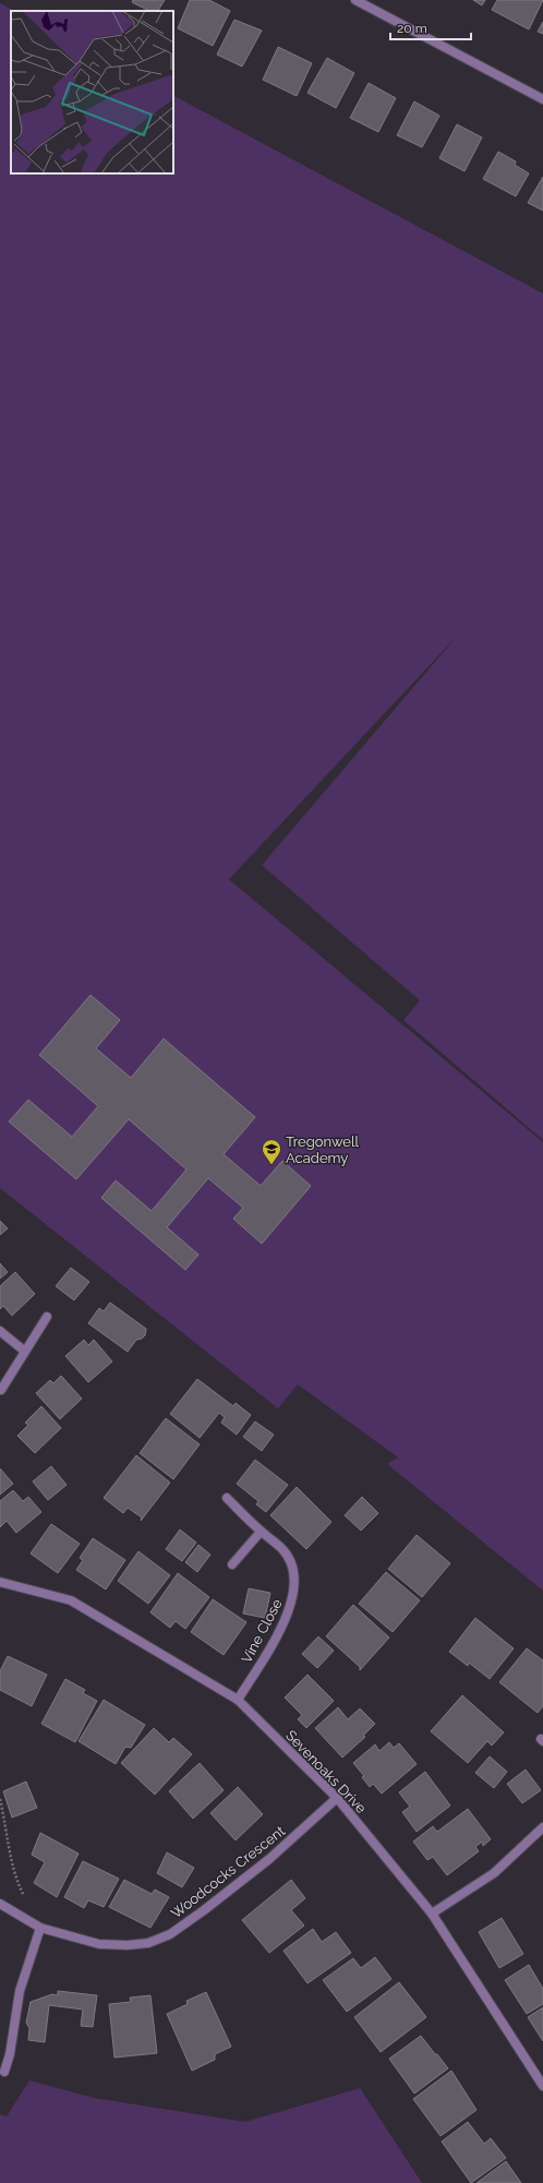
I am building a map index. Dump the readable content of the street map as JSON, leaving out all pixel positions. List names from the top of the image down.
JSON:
{
  "streets": {
    "street": ["Vine Close", "Sevenoaks Drive", "Woodcocks Crescent"]
  },
  "crossings": [
    ["Vine Close", "Sevenoaks Drive"],
    ["Sevenoaks Drive", "Woodcocks Crescent"]
  ],
  "places": {
    "school or university": ["Tregonwell Academy"]
  },
  "scale_bar": "20 m"
}
